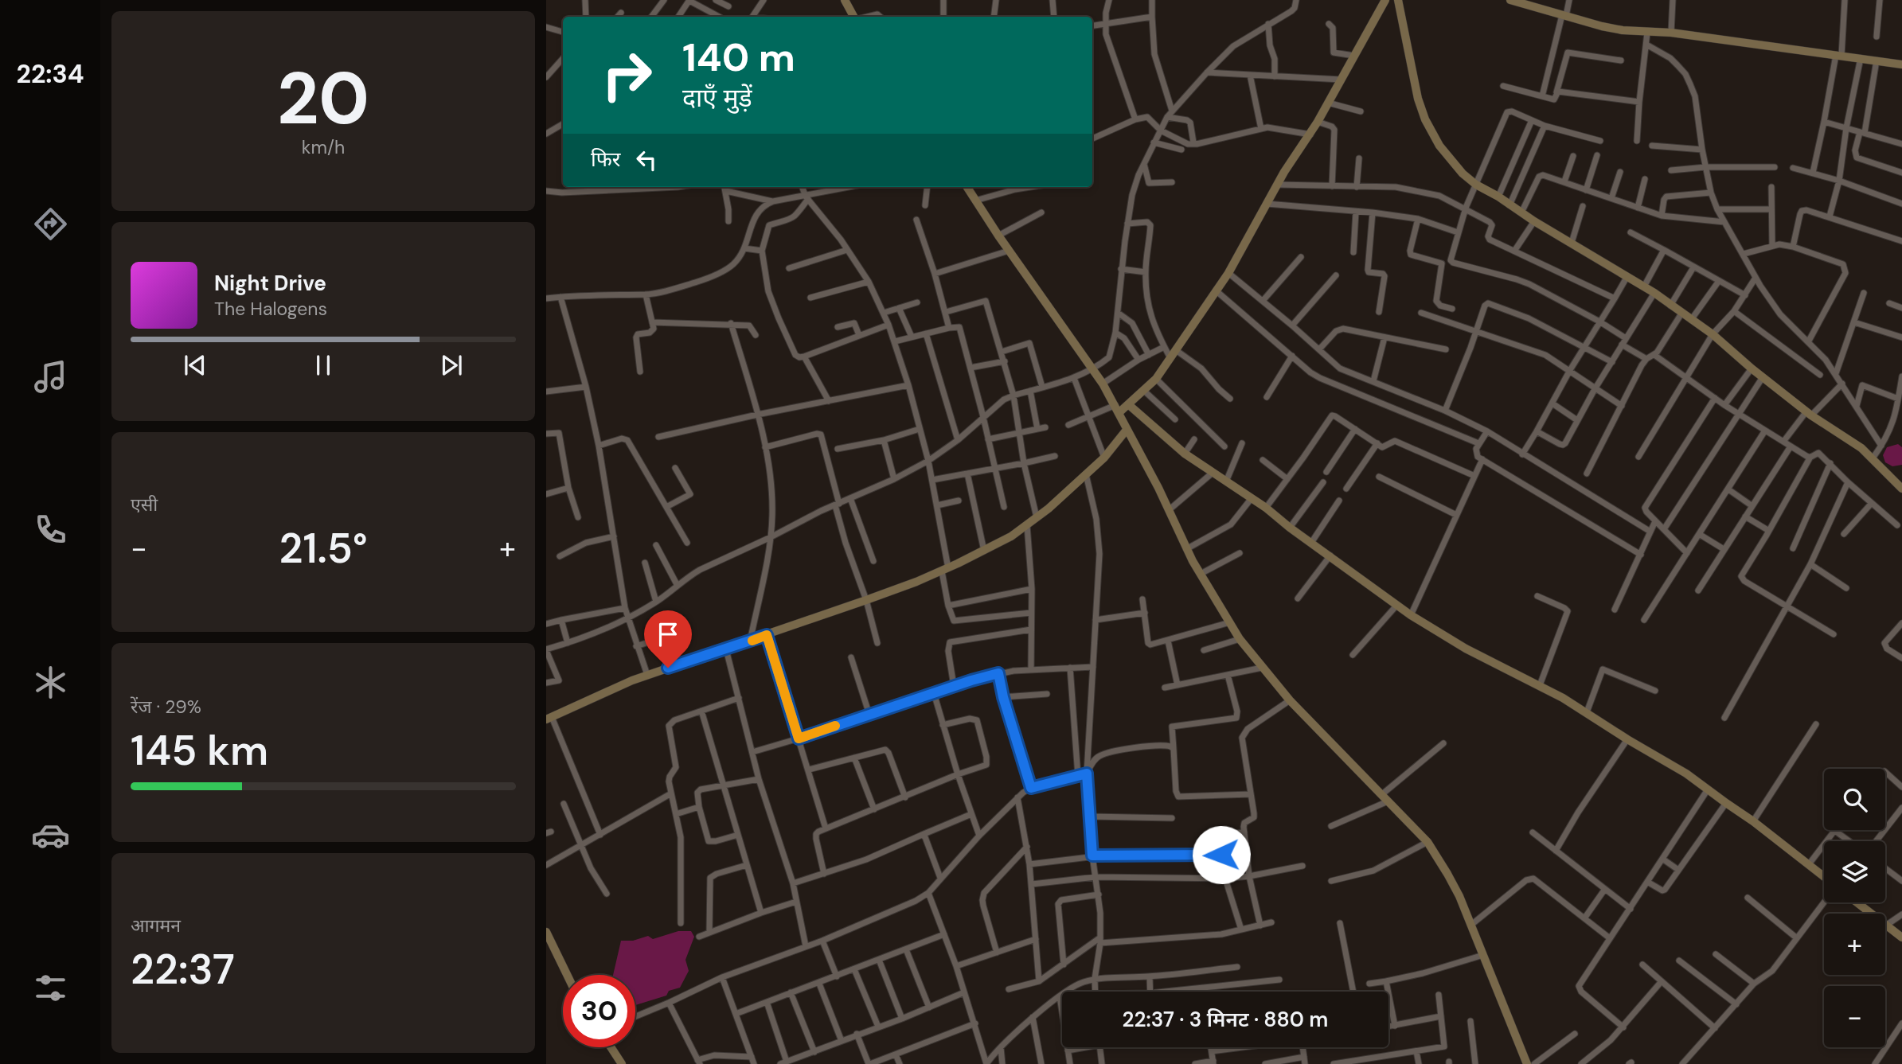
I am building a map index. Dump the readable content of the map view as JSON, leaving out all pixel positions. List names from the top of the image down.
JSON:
{
  "page": {
    "tabs": "22:34",
    "tile": [
      ["20", "km/h"],
      "एसी",
      ["रेंज · 29%", "145 km"],
      ["आगमन", "22:37"]
    ],
    "turn": ["140 m", "दाएँ मुड़ें"],
    "then": "फिर",
    "song": ["Night Drive", "The Halogens"],
    "heat": ["−", "21.5°", "+"],
    "map_buttons": ["+", "−"],
    "limit": "30",
    "trip": "22:37 · 3 मिनट · 880 m"
  }
}
